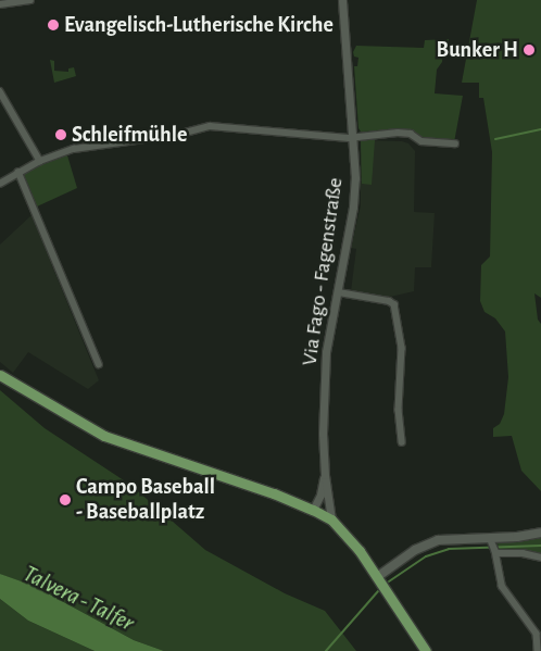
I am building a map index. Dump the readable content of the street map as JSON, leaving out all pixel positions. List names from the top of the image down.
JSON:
{
  "streets": {
    "street": ["Via Fago - Fagenstraße"]
  },
  "water": ["Talvera - Talfer"],
  "places": [
    "Evangelisch-Lutherische Kirche",
    "Bunker H",
    "Schleifmühle",
    "Campo Baseball - Baseballplatz"
  ]
}
